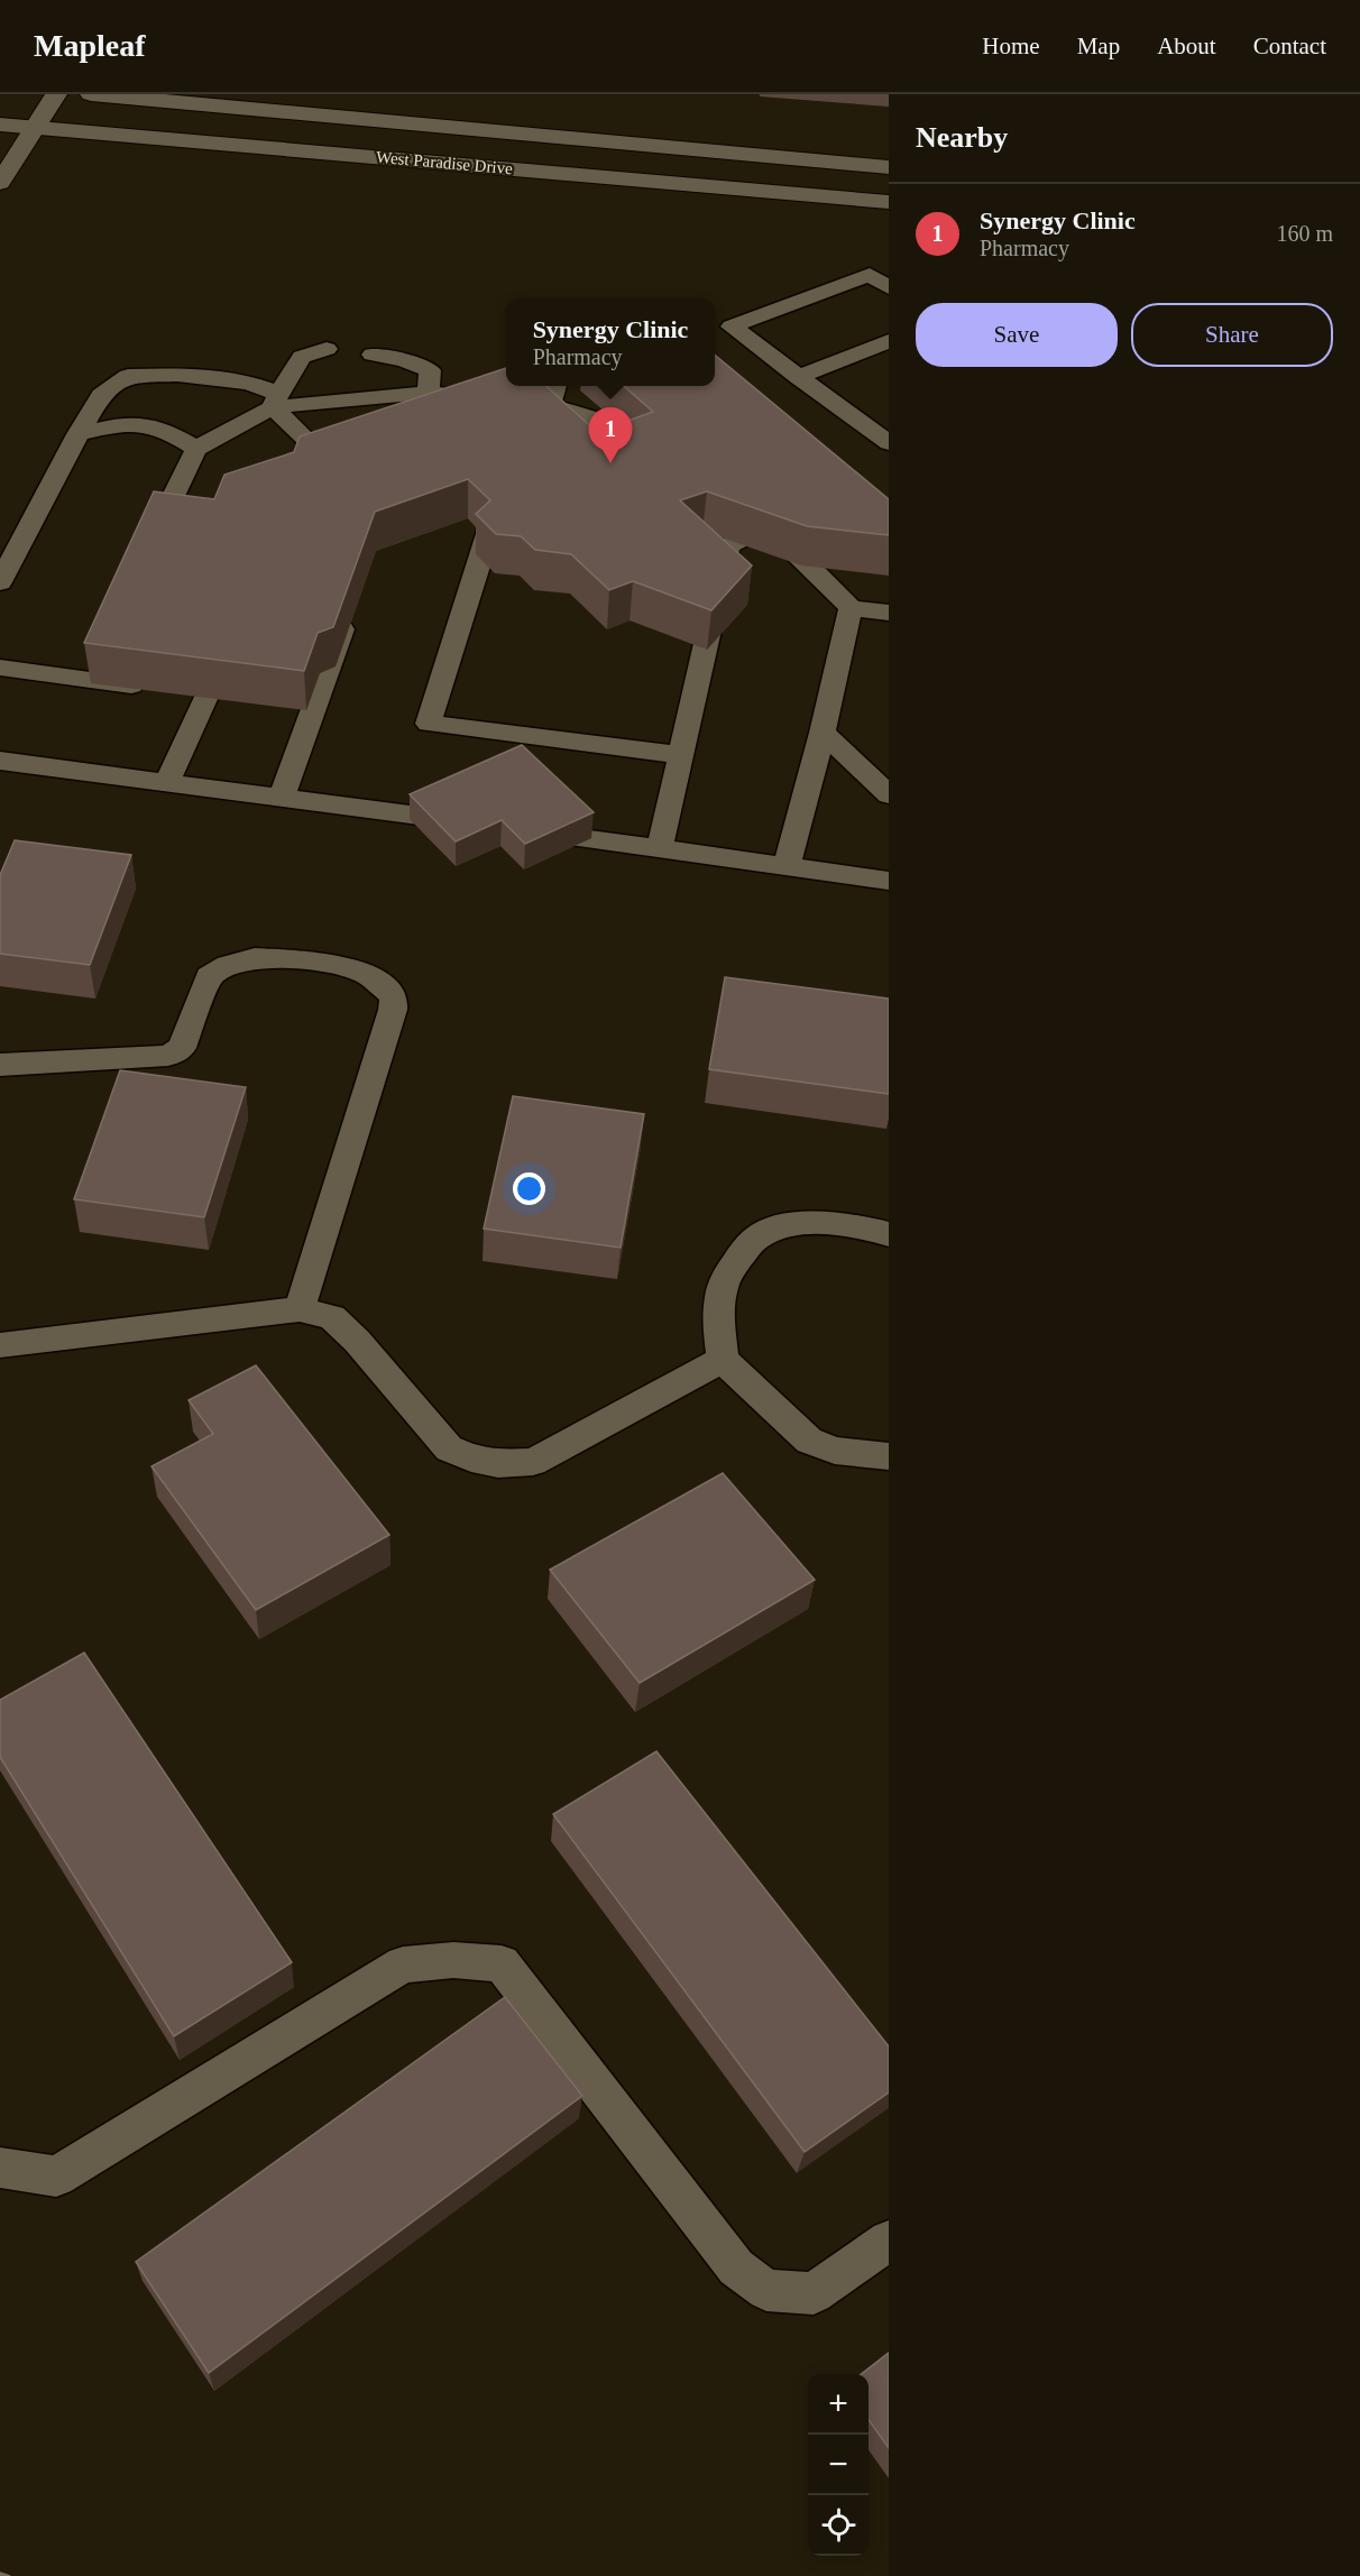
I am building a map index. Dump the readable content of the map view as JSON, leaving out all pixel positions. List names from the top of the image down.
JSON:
{
  "streets": {
    "street": ["West Paradise Drive"]
  },
  "page": {
    "header": "Mapleaf",
    "nav": [
      "Home",
      "Map",
      "About",
      "Contact"
    ],
    "heading": "Nearby",
    "list": [
      {
        "mark": "1",
        "name": "Synergy Clinic",
        "note": "Pharmacy",
        "value": "160 m"
      }
    ],
    "buttons": ["Save", "Share"],
    "popup": ["Synergy Clinic", "Pharmacy"],
    "pins": "1",
    "map_buttons": ["+", "−"]
  }
}
